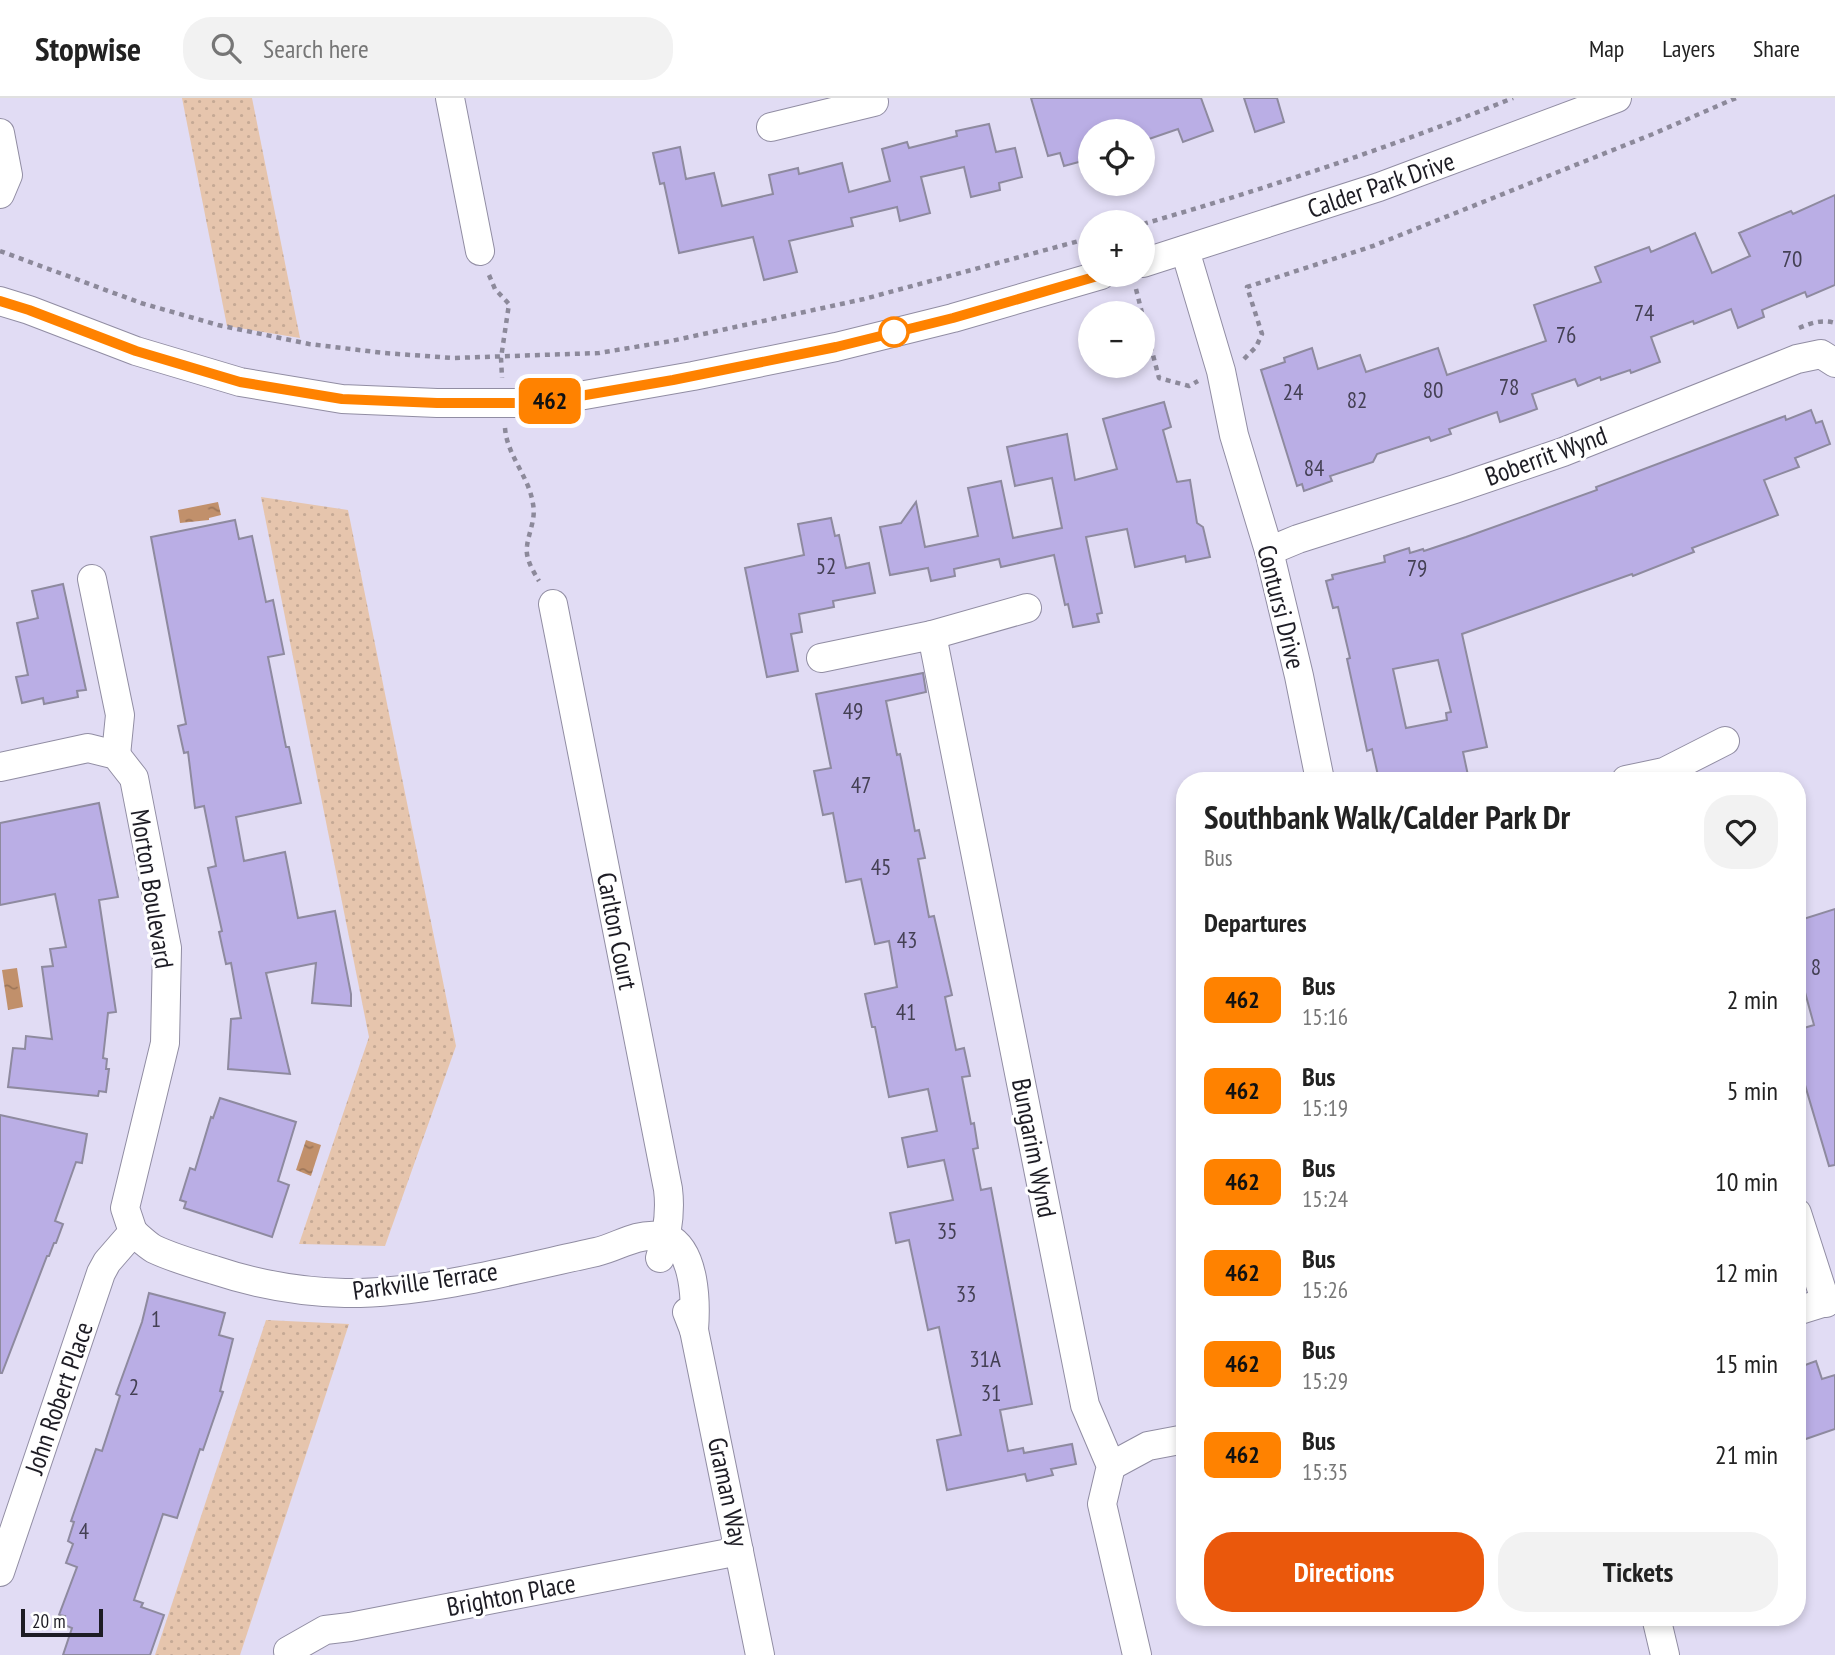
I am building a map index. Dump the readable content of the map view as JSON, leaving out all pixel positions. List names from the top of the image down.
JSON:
{
  "streets": {
    "street": [
      "Calder Park Drive",
      "Boberrit Wynd",
      "Contursi Drive",
      "Morton Boulevard",
      "Carlton Court",
      "Bungarim Wynd",
      "Parkville Terrace",
      "John Robert Place",
      "Graman Way",
      "Brighton Place"
    ]
  },
  "crossings": [
    ["Calder Park Drive", "Contursi Drive"],
    ["Boberrit Wynd", "Contursi Drive"],
    ["Morton Boulevard", "Parkville Terrace"],
    ["Morton Boulevard", "John Robert Place"],
    ["Carlton Court", "Parkville Terrace"],
    ["Carlton Court", "Graman Way"],
    ["Parkville Terrace", "John Robert Place"],
    ["Parkville Terrace", "Graman Way"],
    ["Graman Way", "Brighton Place"]
  ],
  "lines": ["bus line 462"],
  "house_numbers": [
    "70",
    "74",
    "76",
    "78",
    "80",
    "24",
    "82",
    "84",
    "52",
    "79",
    "49",
    "47",
    "45",
    "43",
    "8",
    "41",
    "35",
    "33",
    "1",
    "31A",
    "2",
    "31",
    "4"
  ],
  "scale_bar": "20 m",
  "page": {
    "header": "Stopwise",
    "search": "Search here",
    "nav": ["Map", "Layers", "Share"],
    "on_map": "462",
    "map_buttons": ["+", "−"],
    "heading": [
      ["Southbank Walk/Calder Park Dr", "Bus"],
      "Departures"
    ],
    "list": [
      {
        "mark": "462",
        "name": "Bus",
        "note": "15:16",
        "value": "2 min"
      },
      {
        "mark": "462",
        "name": "Bus",
        "note": "15:19",
        "value": "5 min"
      },
      {
        "mark": "462",
        "name": "Bus",
        "note": "15:24",
        "value": "10 min"
      },
      {
        "mark": "462",
        "name": "Bus",
        "note": "15:26",
        "value": "12 min"
      },
      {
        "mark": "462",
        "name": "Bus",
        "note": "15:29",
        "value": "15 min"
      },
      {
        "mark": "462",
        "name": "Bus",
        "note": "15:35",
        "value": "21 min"
      }
    ],
    "buttons": ["Directions", "Tickets"],
    "scale": "20 m"
  }
}
